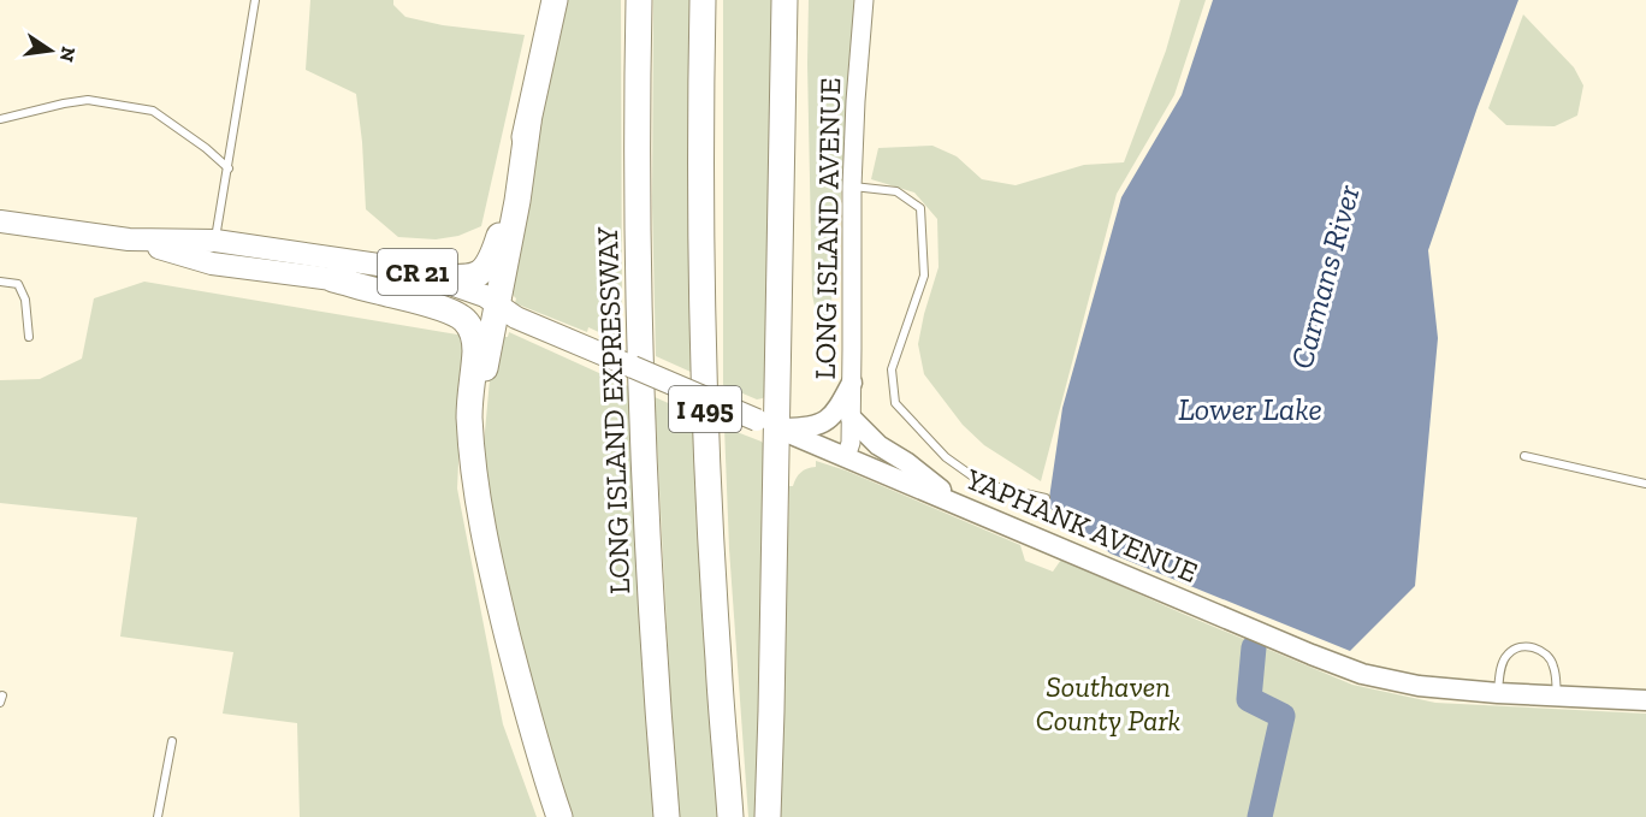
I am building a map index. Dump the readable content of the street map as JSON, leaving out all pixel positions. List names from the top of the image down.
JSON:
{
  "streets": {
    "highway": ["I 495", "LONG ISLAND EXPRESSWAY"],
    "main road": ["CR 21", "YAPHANK AVENUE"],
    "street": ["LONG ISLAND AVENUE"]
  },
  "crossings": [
    ["LONG ISLAND AVENUE", "YAPHANK AVENUE"]
  ],
  "water": ["Carmans River", "Lower Lake"],
  "parks": ["Southaven County Park"],
  "north": "right"
}
